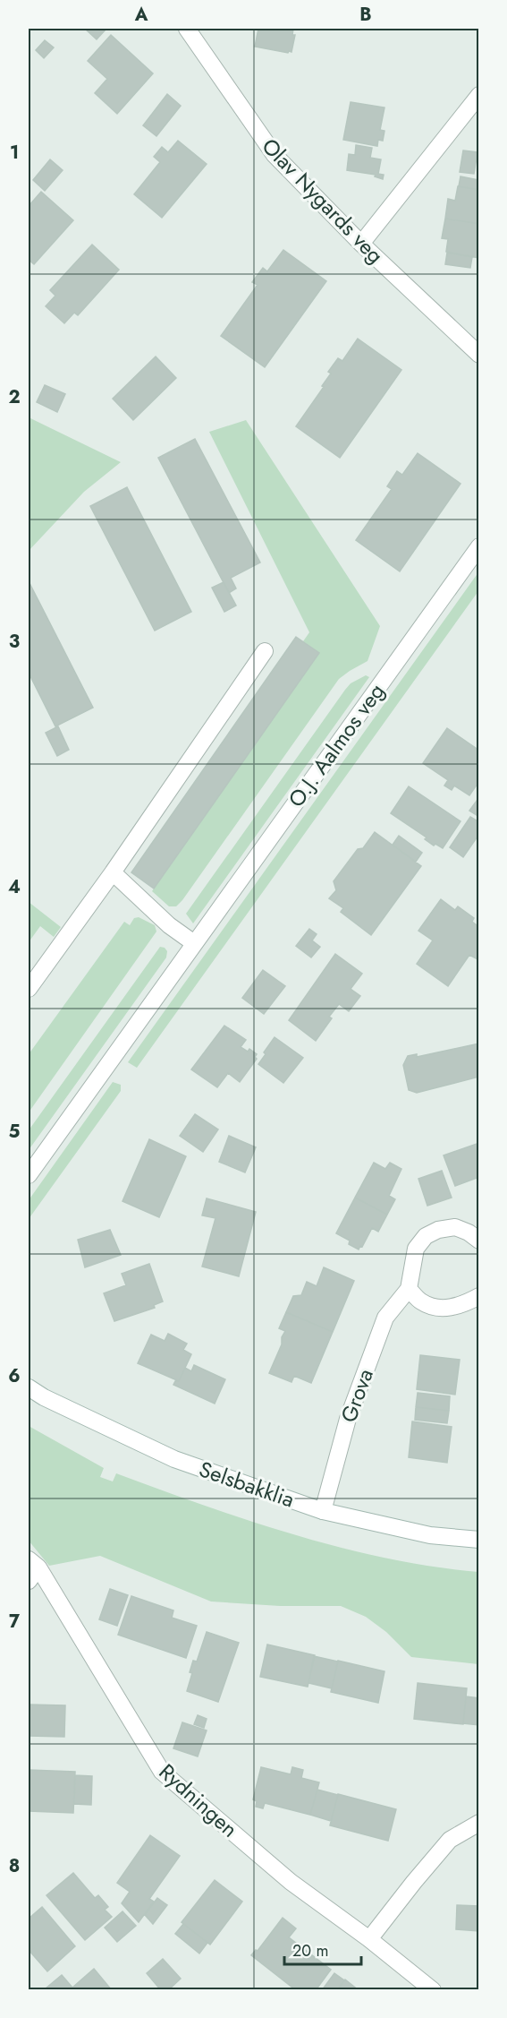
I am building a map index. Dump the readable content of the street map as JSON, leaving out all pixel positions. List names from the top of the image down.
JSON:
{
  "streets": {
    "street": [
      "Olav Nygards veg",
      "O.J. Aalmos veg",
      "Grova",
      "Selsbakklia",
      "Rydningen"
    ]
  },
  "crossings": [
    ["Grova", "Selsbakklia"]
  ],
  "scale_bar": "20 m",
  "grid": {
    "columns": ["A", "B"],
    "rows": [
      "1",
      "2",
      "3",
      "4",
      "5",
      "6",
      "7",
      "8"
    ]
  }
}
